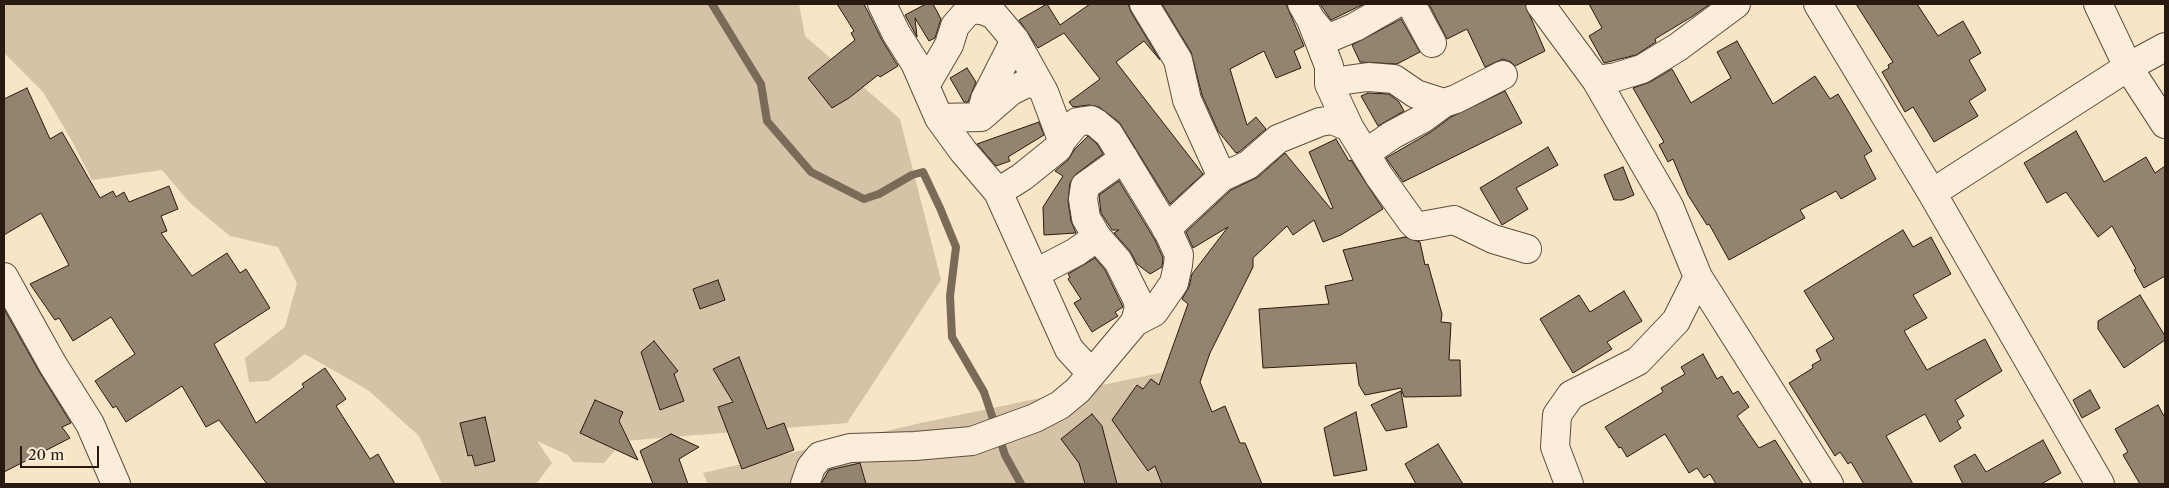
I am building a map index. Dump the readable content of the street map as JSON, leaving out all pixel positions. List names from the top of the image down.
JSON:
{
  "scale_bar": "20 m"
}
